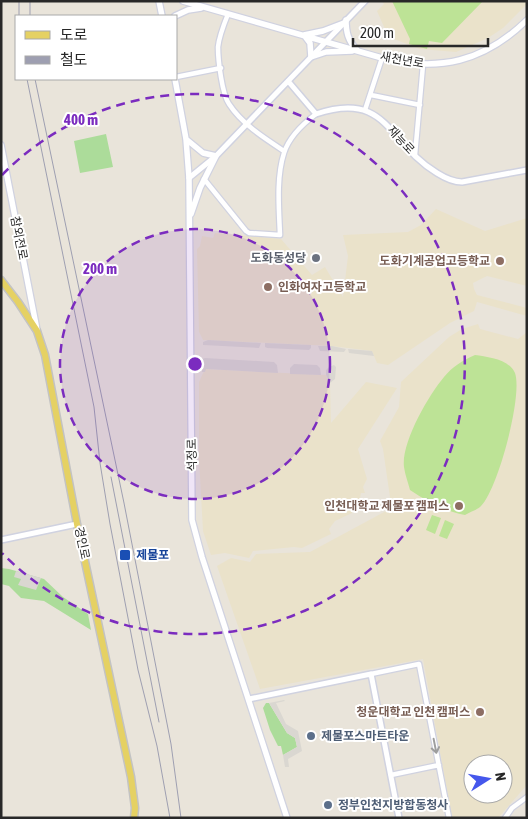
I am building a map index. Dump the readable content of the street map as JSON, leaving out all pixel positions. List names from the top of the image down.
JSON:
{
  "streets": {
    "main road": [
      "새천년로",
      "참외전로",
      "석정로",
      "경인로"
    ],
    "street": ["재능로"]
  },
  "crossings": [
    ["참외전로", "경인로"]
  ],
  "places": {
    "other": [
      "도화동성당",
      "도화기계공업고등학교",
      "인화여자고등학교",
      "인천대학교 제물포 캠퍼스",
      "청운대학교 인천 캠퍼스",
      "제물포스마트타운",
      "정부인천지방합동청사"
    ],
    "transit": ["제물포"]
  },
  "legend": ["도로", "철도"],
  "scale_bar": "200 m",
  "north": "right",
  "rings": ["400 m", "200 m"]
}
